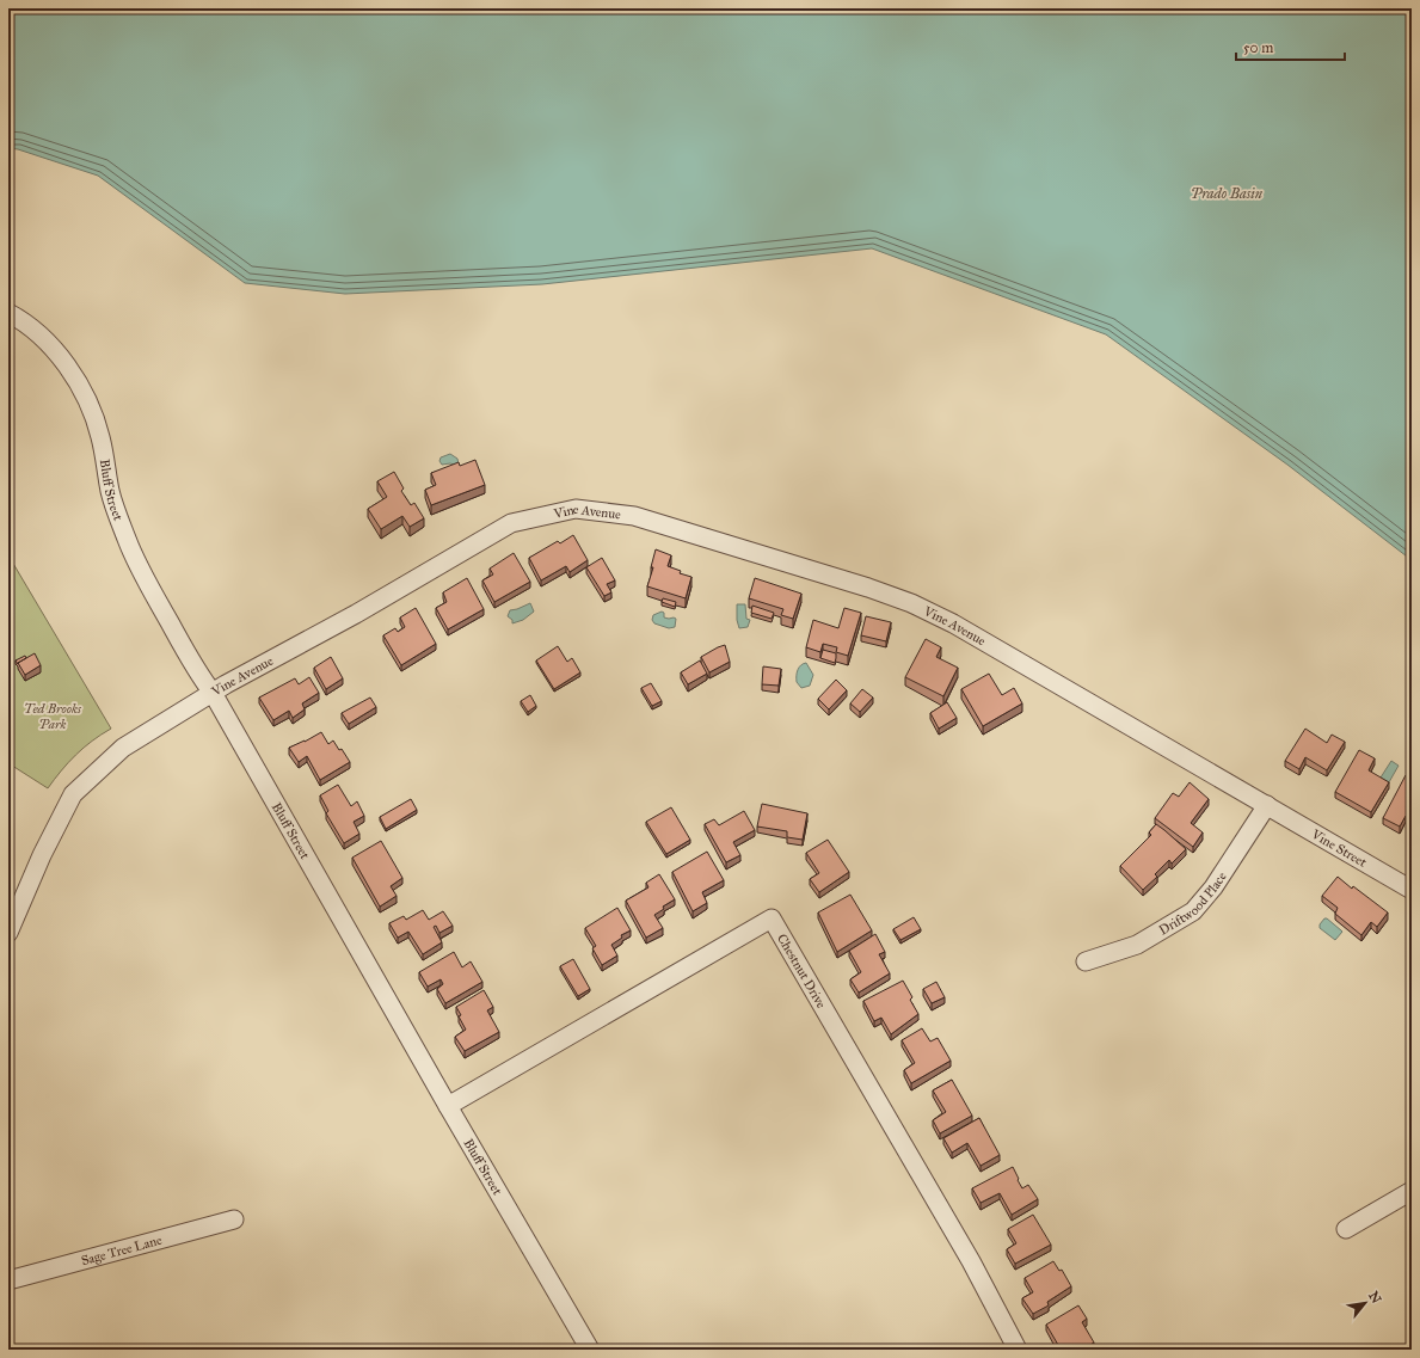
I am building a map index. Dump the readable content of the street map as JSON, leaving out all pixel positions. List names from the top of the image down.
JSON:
{
  "streets": {
    "street": [
      "Bluff Street",
      "Vine Avenue",
      "Vine Street",
      "Driftwood Place",
      "Chestnut Drive",
      "Sage Tree Lane"
    ]
  },
  "crossings": [
    ["Bluff Street", "Vine Avenue"],
    ["Bluff Street", "Chestnut Drive"],
    ["Vine Avenue", "Vine Street"],
    ["Vine Avenue", "Driftwood Place"],
    ["Vine Street", "Driftwood Place"]
  ],
  "water": ["Prado Basin"],
  "parks": ["Ted Brooks Park"],
  "scale_bar": "50 m",
  "north": "top right"
}
